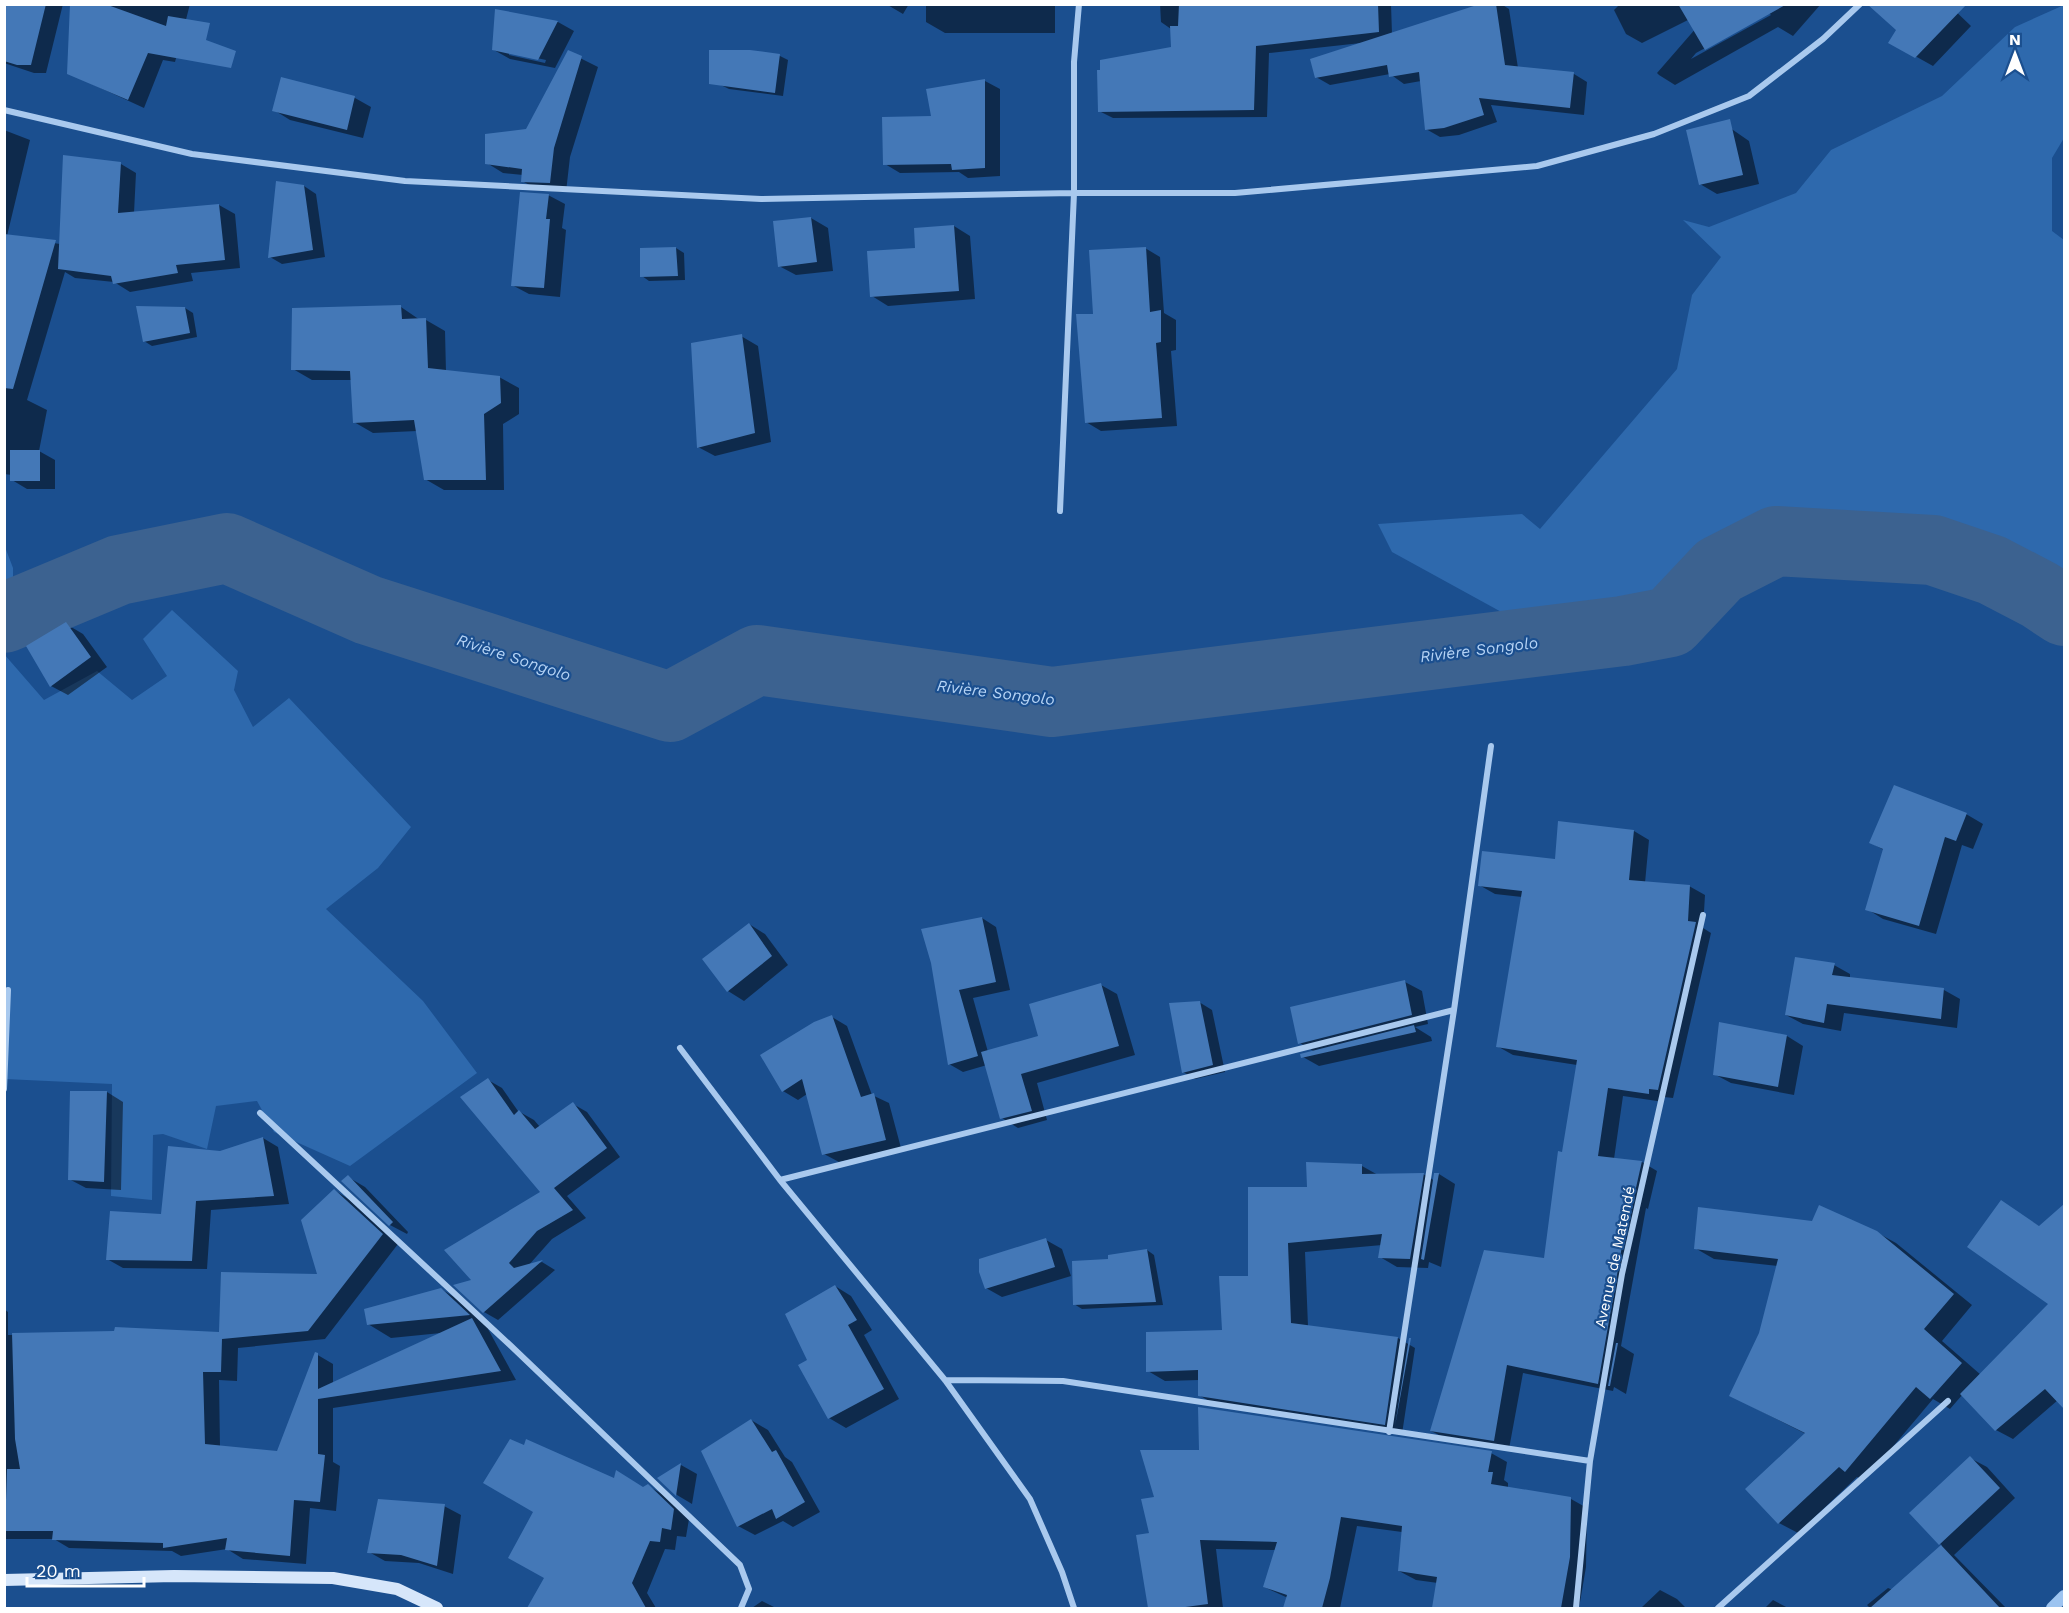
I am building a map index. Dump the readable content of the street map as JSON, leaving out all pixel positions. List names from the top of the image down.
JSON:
{
  "streets": {
    "street": ["Avenue de Matendé"]
  },
  "water": ["Rivière Songolo"],
  "scale_bar": "20 m",
  "north": "top"
}
